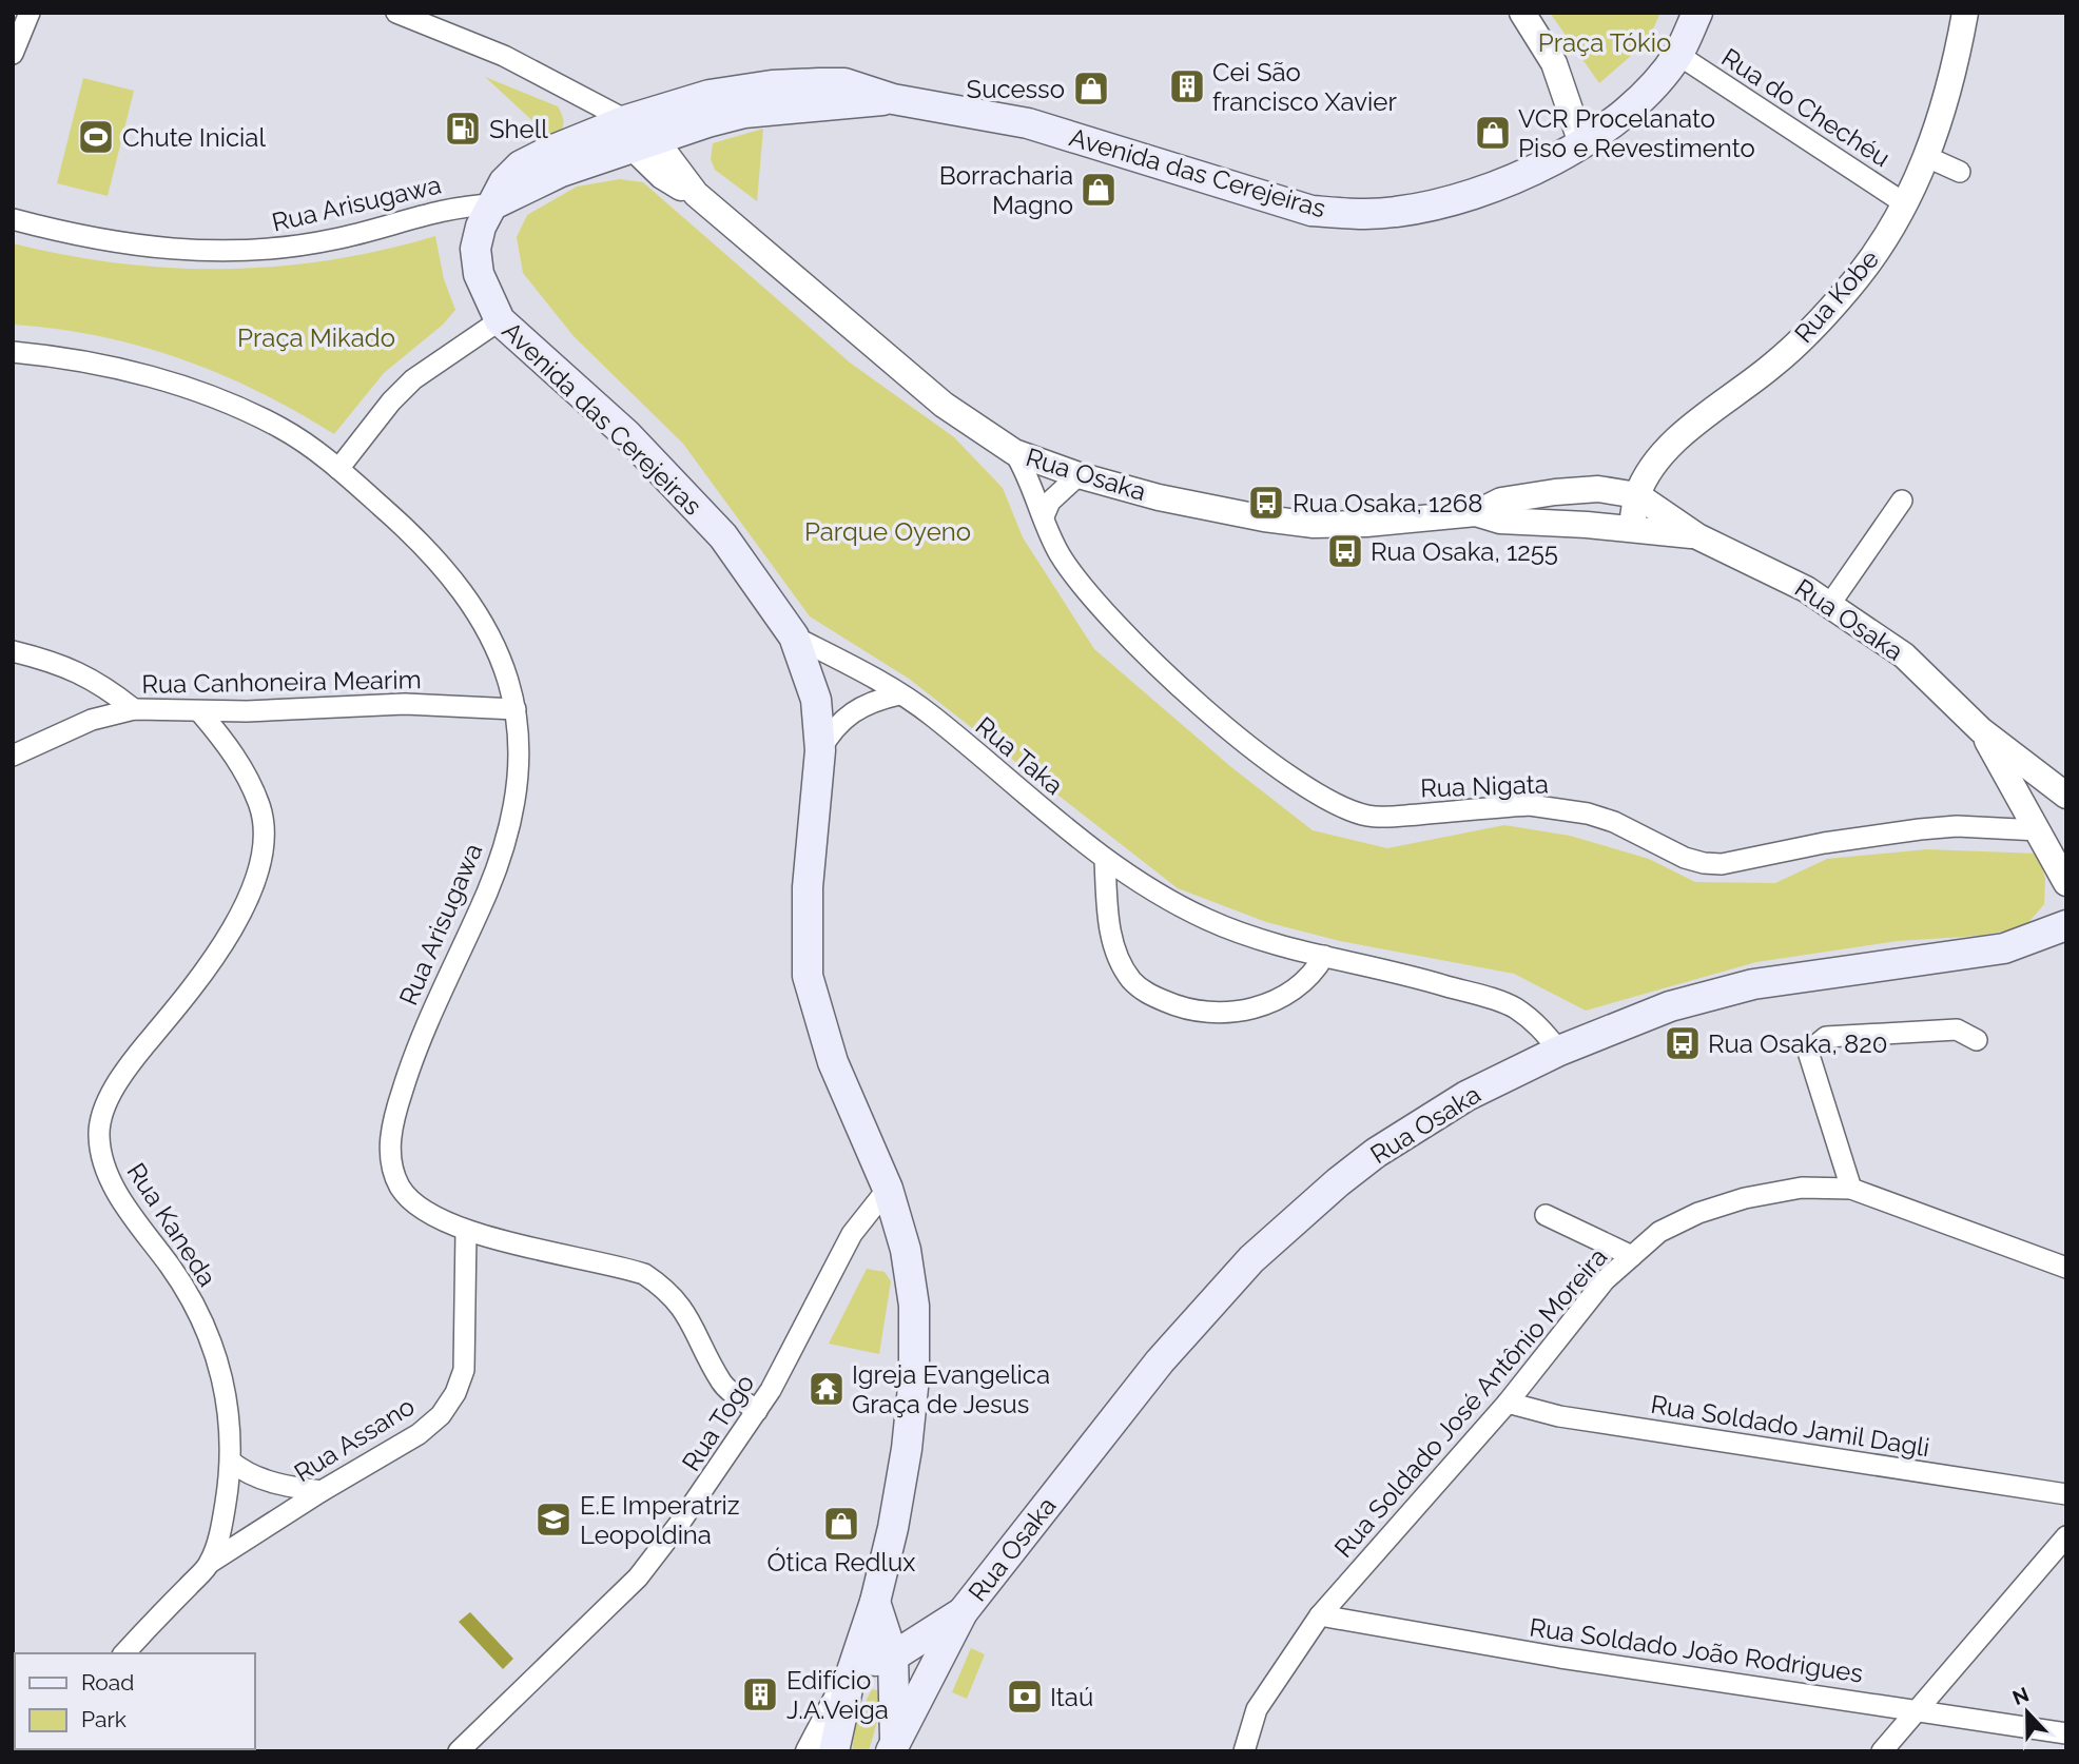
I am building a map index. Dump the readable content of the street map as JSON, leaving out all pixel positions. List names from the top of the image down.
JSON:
{
  "streets": {
    "main road": ["Avenida das Cerejeiras", "Rua Osaka"],
    "street": [
      "Rua do Chechéu",
      "Rua Arisugawa",
      "Rua Kobe",
      "Rua Canhoneira Mearim",
      "Rua Taka",
      "Rua Nigata",
      "Rua Kaneda",
      "Rua Soldado José Antônio Moreira",
      "Rua Togo",
      "Rua Soldado Jamil Dagli",
      "Rua Assano",
      "Rua Soldado João Rodrigues"
    ]
  },
  "crossings": [
    ["Rua do Chechéu", "Avenida das Cerejeiras"],
    ["Rua do Chechéu", "Rua Kobe"],
    ["Avenida das Cerejeiras", "Rua Arisugawa"],
    ["Avenida das Cerejeiras", "Rua Osaka"],
    ["Avenida das Cerejeiras", "Rua Taka"],
    ["Avenida das Cerejeiras", "Rua Togo"],
    ["Rua Arisugawa", "Rua Canhoneira Mearim"],
    ["Rua Arisugawa", "Rua Togo"],
    ["Rua Arisugawa", "Rua Assano"],
    ["Rua Kobe", "Rua Osaka"],
    ["Rua Osaka", "Rua Taka"],
    ["Rua Osaka", "Rua Nigata"],
    ["Rua Canhoneira Mearim", "Rua Kaneda"],
    ["Rua Kaneda", "Rua Assano"],
    ["Rua Soldado José Antônio Moreira", "Rua Soldado Jamil Dagli"],
    ["Rua Soldado José Antônio Moreira", "Rua Soldado João Rodrigues"]
  ],
  "parks": ["Praça Tókio", "Praça Mikado", "Parque Oyeno"],
  "places": {
    "building": ["Cei São francisco Xavier", "Edifício J.A.Veiga"],
    "shop": [
      "Sucesso",
      "VCR Procelanato Piso e Revestimento",
      "Borracharia Magno",
      "Ótica Redlux"
    ],
    "fuel station": ["Shell"],
    "sports": ["Chute Inicial"],
    "bus stop": ["Rua Osaka, 1268", "Rua Osaka, 1255", "Rua Osaka, 820"],
    "temple": ["Igreja Evangelica Graça de Jesus"],
    "school or university": ["E.E Imperatriz Leopoldina"],
    "bank": ["Itaú"]
  },
  "legend": ["Road", "Park"],
  "north": "top"
}
